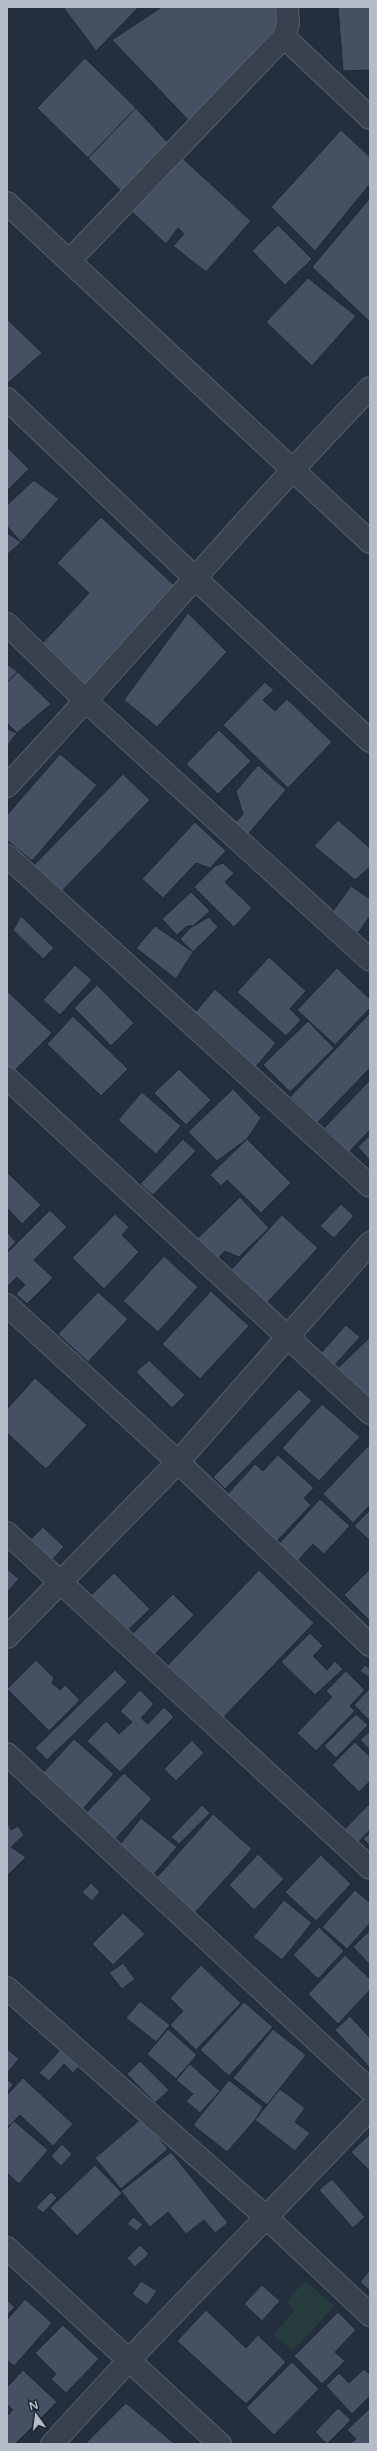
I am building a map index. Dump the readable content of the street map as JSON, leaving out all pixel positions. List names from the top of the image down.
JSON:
{
  "north": "top"
}
